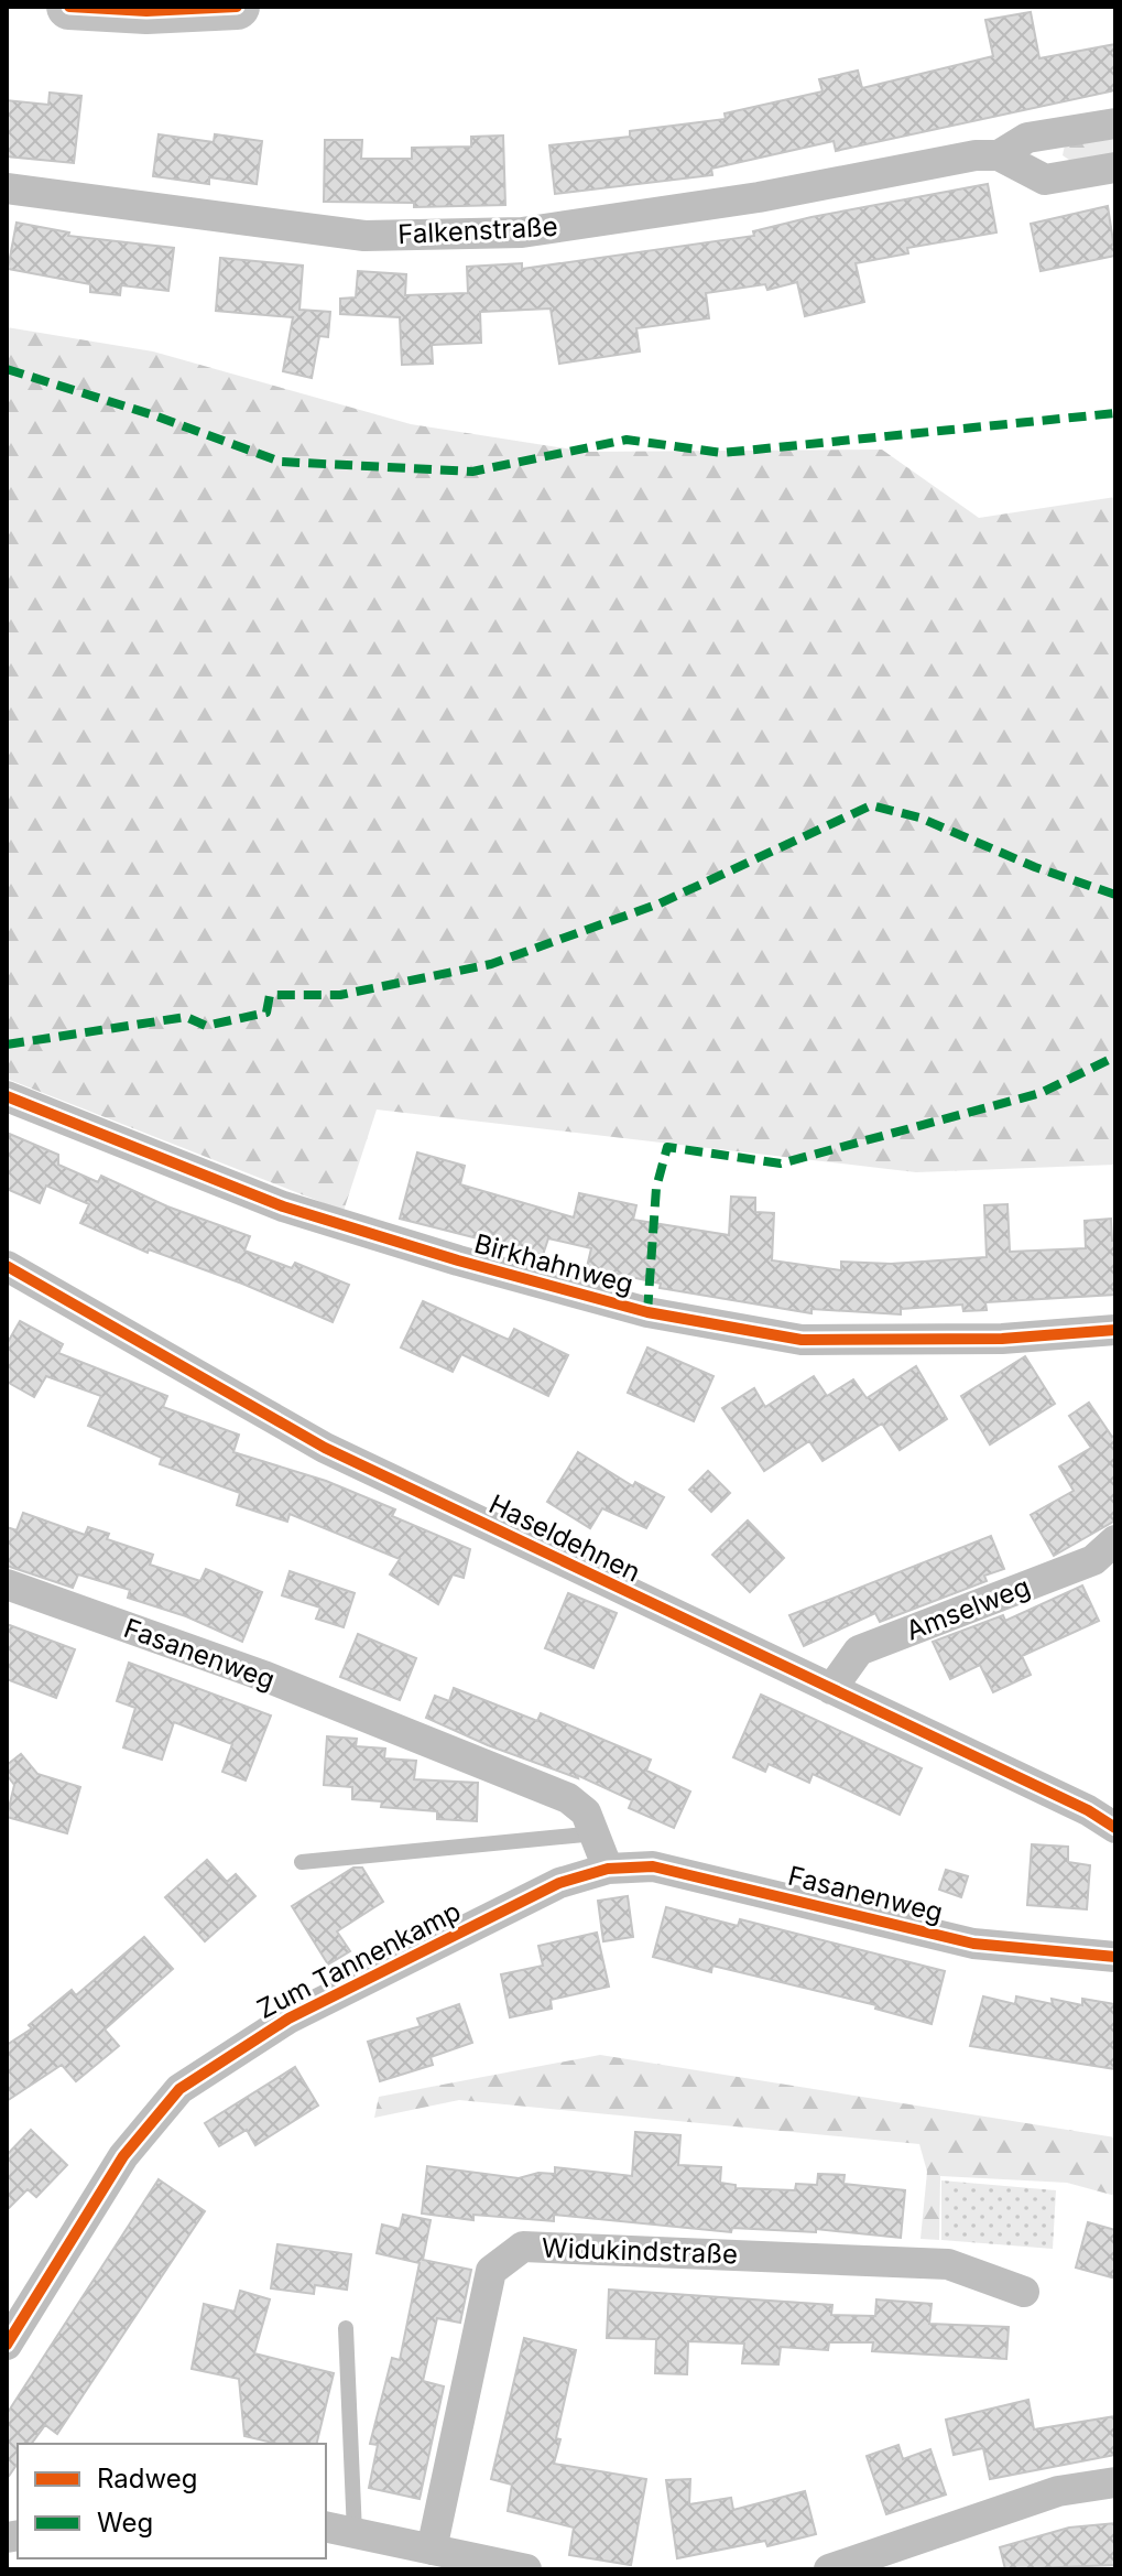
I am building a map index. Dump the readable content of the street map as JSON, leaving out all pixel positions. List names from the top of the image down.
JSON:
{
  "streets": {
    "street": [
      "Falkenstraße",
      "Birkhahnweg",
      "Haseldehnen",
      "Amselweg",
      "Fasanenweg",
      "Zum Tannenkamp",
      "Widukindstraße"
    ]
  },
  "crossings": [
    ["Haseldehnen", "Amselweg"],
    ["Fasanenweg", "Zum Tannenkamp"]
  ],
  "legend": ["Radweg", "Weg"]
}
